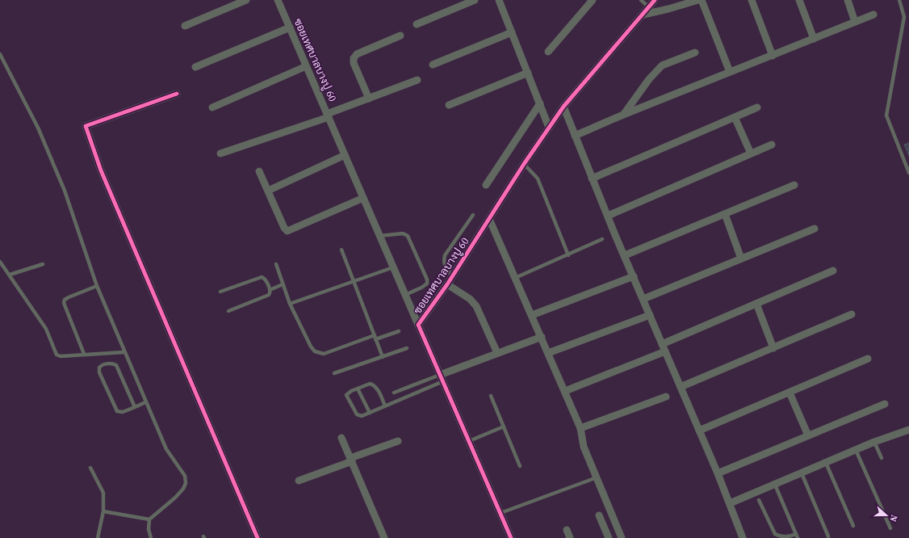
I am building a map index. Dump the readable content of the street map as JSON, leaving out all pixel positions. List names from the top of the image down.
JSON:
{
  "streets": {
    "street": ["ซอยเทศบาลบางปู 60"]
  },
  "north": "right"
}
